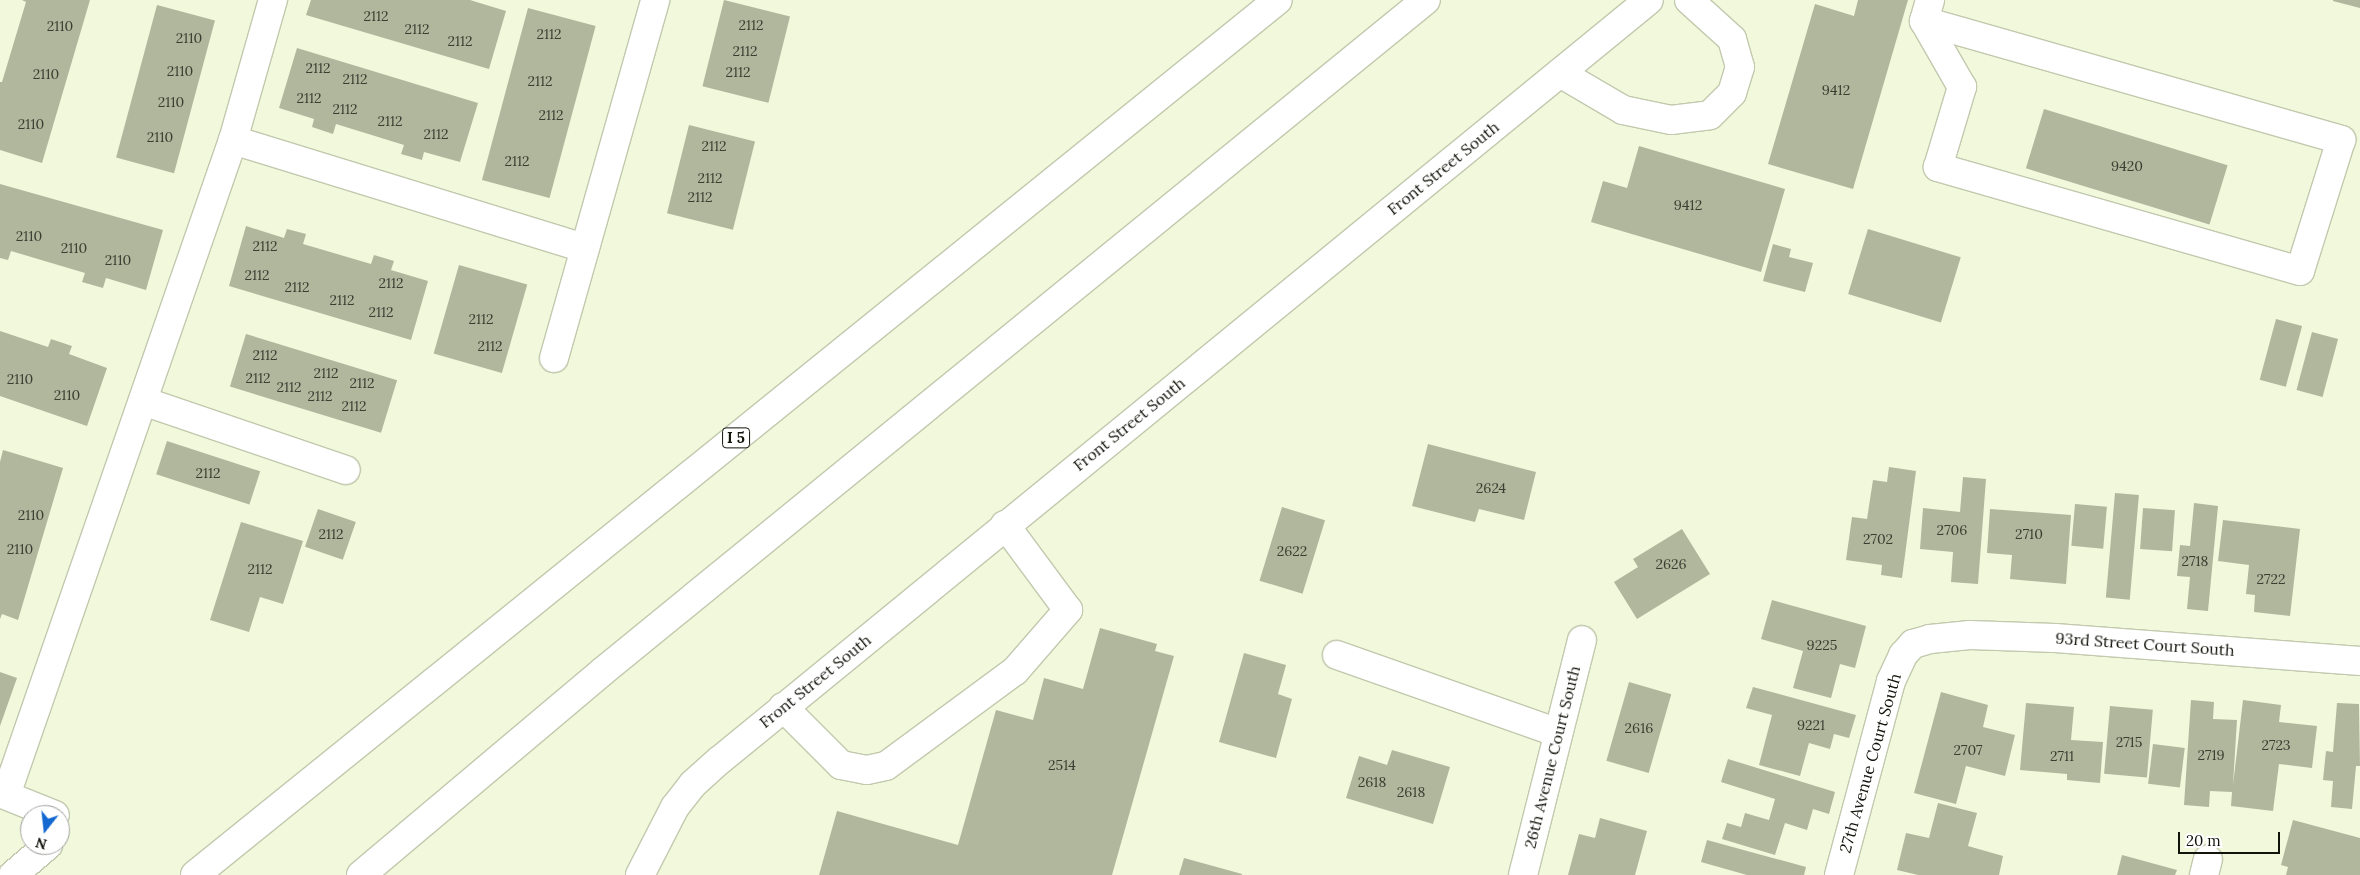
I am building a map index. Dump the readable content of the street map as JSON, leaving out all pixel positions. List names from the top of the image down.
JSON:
{
  "streets": {
    "main road": [
      "Front Street South",
      "I 5",
      "93rd Street Court South",
      "26th Avenue Court South",
      "27th Avenue Court South"
    ]
  },
  "crossings": [
    ["93rd Street Court South", "27th Avenue Court South"]
  ],
  "house_numbers": [
    "2112",
    "2112",
    "2110",
    "2112",
    "2112",
    "2110",
    "2112",
    "2112",
    "2112",
    "2110",
    "2112",
    "2110",
    "2112",
    "2112",
    "9412",
    "2112",
    "2110",
    "2112",
    "2112",
    "2112",
    "2110",
    "2112",
    "2110",
    "2112",
    "2112",
    "9420",
    "2112",
    "2112",
    "9412",
    "2110",
    "2112",
    "2110",
    "2110",
    "2112",
    "2112",
    "2112",
    "2112",
    "2112",
    "2112",
    "2112",
    "2112",
    "2112",
    "2112",
    "2110",
    "2112",
    "2112",
    "2110",
    "2112",
    "2112",
    "2112",
    "2624",
    "2110",
    "2706",
    "2112",
    "2710",
    "2702",
    "2110",
    "2622",
    "2718",
    "2626",
    "2112",
    "2722",
    "9225",
    "9221",
    "2616",
    "2715",
    "2723",
    "2707",
    "2719",
    "2711",
    "2514",
    "2618",
    "2618"
  ],
  "scale_bar": "20 m",
  "north": "bottom"
}
